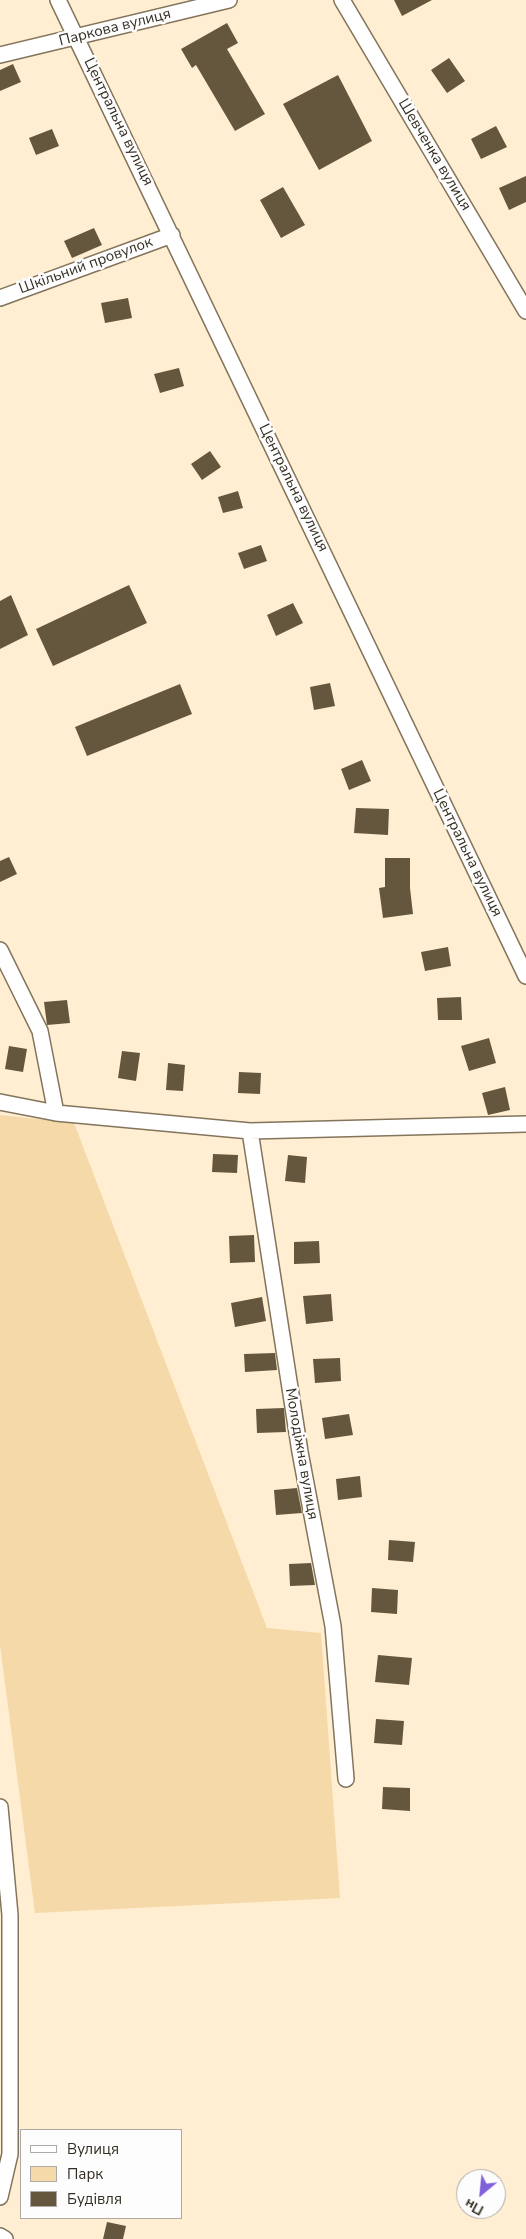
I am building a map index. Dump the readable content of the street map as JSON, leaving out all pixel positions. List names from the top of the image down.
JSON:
{
  "streets": {
    "street": [
      "Паркова вулиця",
      "Центральна вулиця",
      "Шевченка вулиця",
      "Шкільний провулок",
      "Молодіжна вулиця"
    ]
  },
  "crossings": [
    ["Паркова вулиця", "Центральна вулиця"],
    ["Центральна вулиця", "Шкільний провулок"]
  ],
  "legend": ["Вулиця", "Парк", "Будівля"],
  "north": "bottom left"
}
